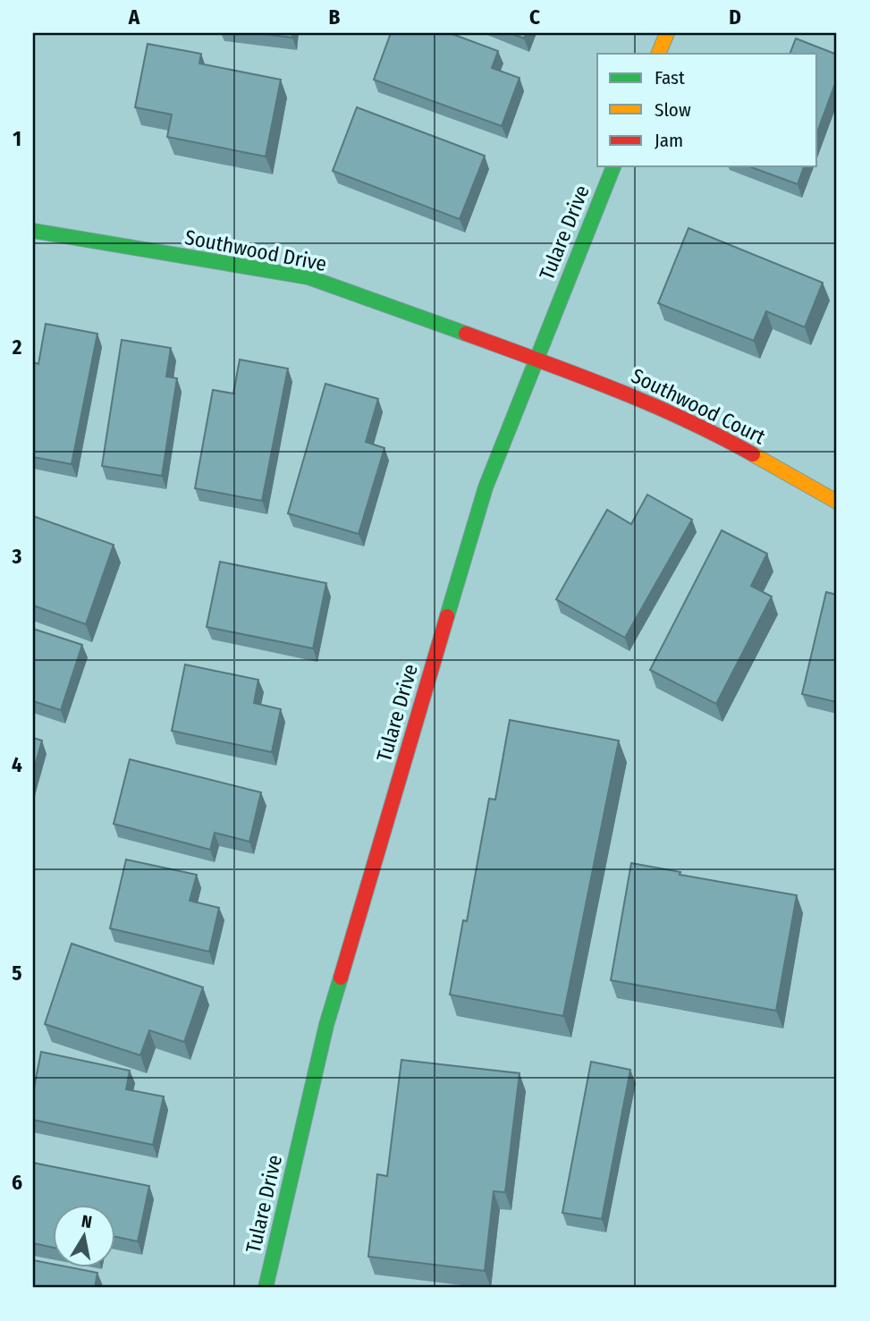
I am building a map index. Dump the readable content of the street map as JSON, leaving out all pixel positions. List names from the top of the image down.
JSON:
{
  "streets": {
    "street": ["Tulare Drive", "Southwood Drive", "Southwood Court"]
  },
  "crossings": [
    ["Tulare Drive", "Southwood Drive"],
    ["Tulare Drive", "Southwood Court"],
    ["Southwood Drive", "Southwood Court"]
  ],
  "legend": ["Fast", "Slow", "Jam"],
  "north": "top",
  "grid": {
    "columns": [
      "A",
      "B",
      "C",
      "D"
    ],
    "rows": [
      "1",
      "2",
      "3",
      "4",
      "5",
      "6"
    ]
  }
}
